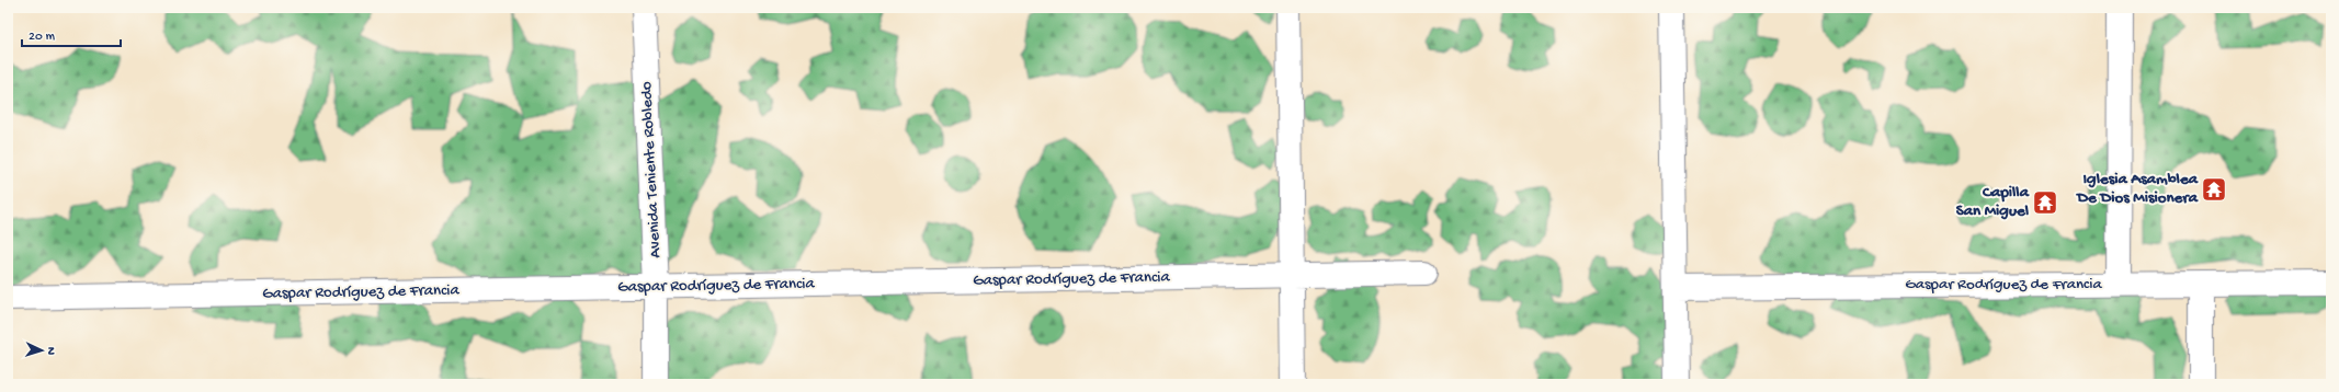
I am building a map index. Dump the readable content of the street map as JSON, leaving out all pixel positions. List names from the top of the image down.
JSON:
{
  "streets": {
    "street": ["Avenida Teniente Robledo", "Gaspar Rodríguez de Francia"]
  },
  "crossings": [
    ["Avenida Teniente Robledo", "Gaspar Rodríguez de Francia"]
  ],
  "places": {
    "temple": ["Iglesia Asamblea De Dios Misionera", "Capilla San Miguel"]
  },
  "scale_bar": "20 m",
  "north": "right"
}
